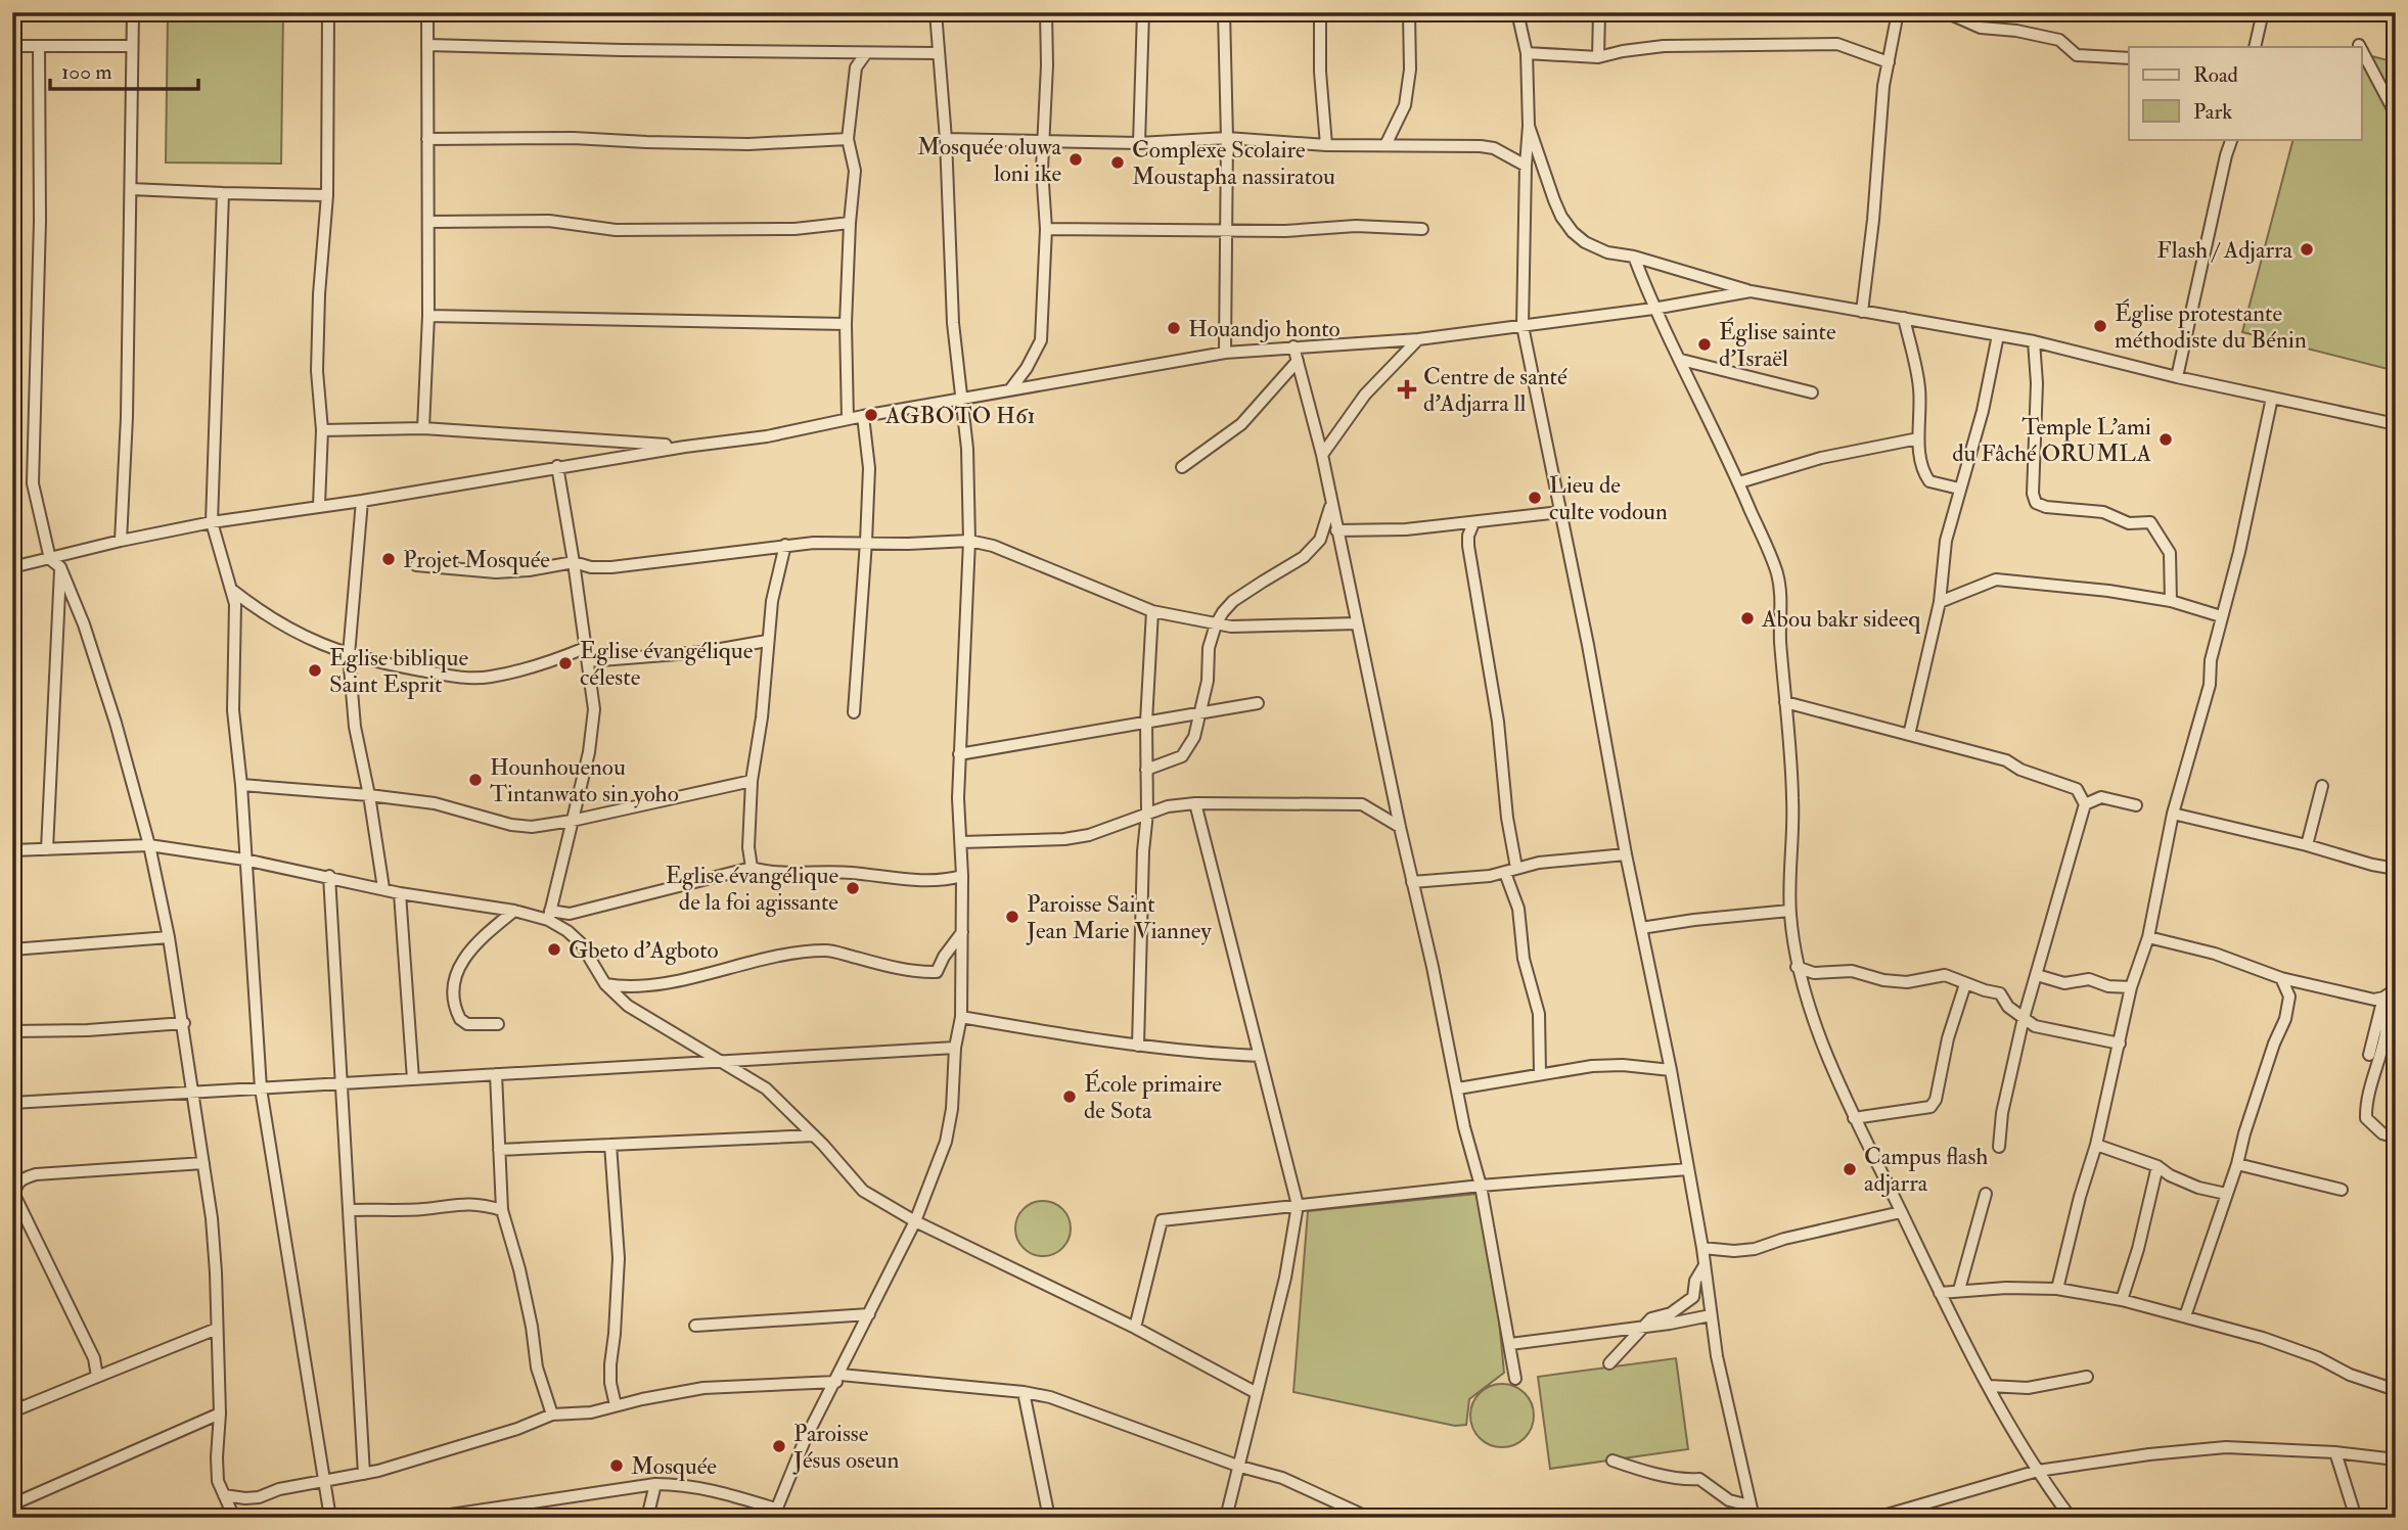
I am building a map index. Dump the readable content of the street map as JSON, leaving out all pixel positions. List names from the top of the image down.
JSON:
{
  "places": {
    "other": [
      "Mosquée oluwa loni ike",
      "Complexe Scolaire Moustapha nassiratou",
      "Flash / Adjarra",
      "Église protestante méthodiste du Bénin",
      "Houandjo honto",
      "Église sainte d'Israël",
      "AGBOTO H61",
      "Temple L'ami du Fâché ORUMLA",
      "Lieu de culte vodoun",
      "Projet Mosquée",
      "Abou bakr sideeq",
      "Eglise évangélique céleste",
      "Eglise biblique Saint Esprit",
      "Hounhouenou Tintanwato sin yoho",
      "Eglise évangélique de la foi agissante",
      "Paroisse Saint Jean Marie Vianney",
      "Gbeto d'Agboto",
      "École primaire de Sota",
      "Campus flash adjarra",
      "Paroisse Jésus oseun",
      "Mosquée"
    ],
    "health": ["Centre de santé d'Adjarra ll"]
  },
  "legend": ["Road", "Park"],
  "scale_bar": "100 m"
}
